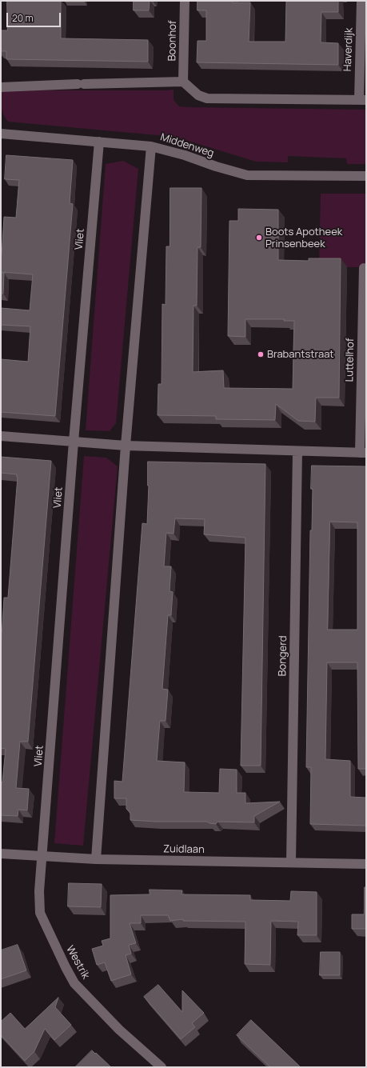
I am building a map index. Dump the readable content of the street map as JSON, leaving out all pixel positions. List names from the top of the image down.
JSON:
{
  "streets": {
    "street": [
      "Boonhof",
      "Haverdijk",
      "Middenweg",
      "Vliet",
      "Luttelhof",
      "Bongerd",
      "Zuidlaan",
      "Westrik"
    ]
  },
  "crossings": [
    ["Middenweg", "Vliet"],
    ["Vliet", "Zuidlaan"],
    ["Vliet", "Westrik"],
    ["Bongerd", "Zuidlaan"],
    ["Zuidlaan", "Westrik"]
  ],
  "places": ["Boots Apotheek Prinsenbeek", "Brabantstraat"],
  "scale_bar": "20 m"
}
